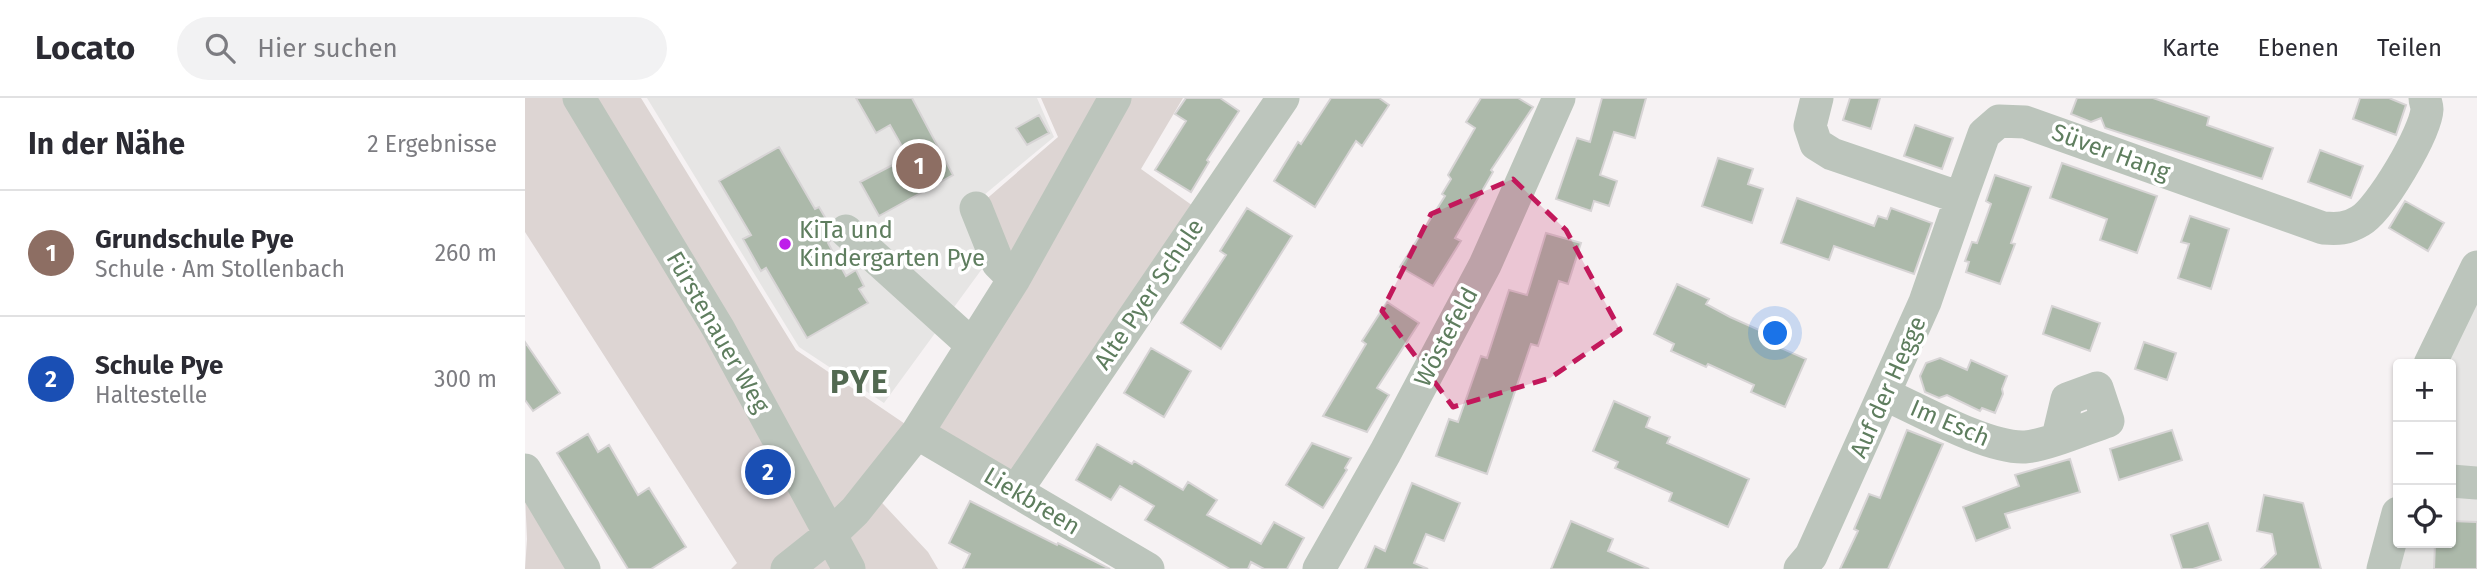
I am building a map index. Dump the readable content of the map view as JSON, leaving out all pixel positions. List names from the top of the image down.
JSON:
{
  "streets": {
    "street": [
      "Süver Hang",
      "Alte Pyer Schule",
      "Fürstenauer Weg",
      "Wöstefeld",
      "Auf der Hegge",
      "Im Esch",
      "Liekbreen"
    ]
  },
  "crossings": [
    ["Süver Hang", "Auf der Hegge"],
    ["Alte Pyer Schule", "Liekbreen"],
    ["Auf der Hegge", "Im Esch"]
  ],
  "districts": ["PYE"],
  "places": ["KiTa und Kindergarten Pye"],
  "page": {
    "header": "Locato",
    "search": "Hier suchen",
    "nav": ["Karte", "Ebenen", "Teilen"],
    "heading": ["In der Nähe", "2 Ergebnisse"],
    "pins": ["1", "2"],
    "list": [
      {
        "mark": "1",
        "name": "Grundschule Pye",
        "note": "Schule · Am Stollenbach",
        "value": "260 m"
      },
      {
        "mark": "2",
        "name": "Schule Pye",
        "note": "Haltestelle",
        "value": "300 m"
      }
    ],
    "map_buttons": ["+", "−"]
  }
}
